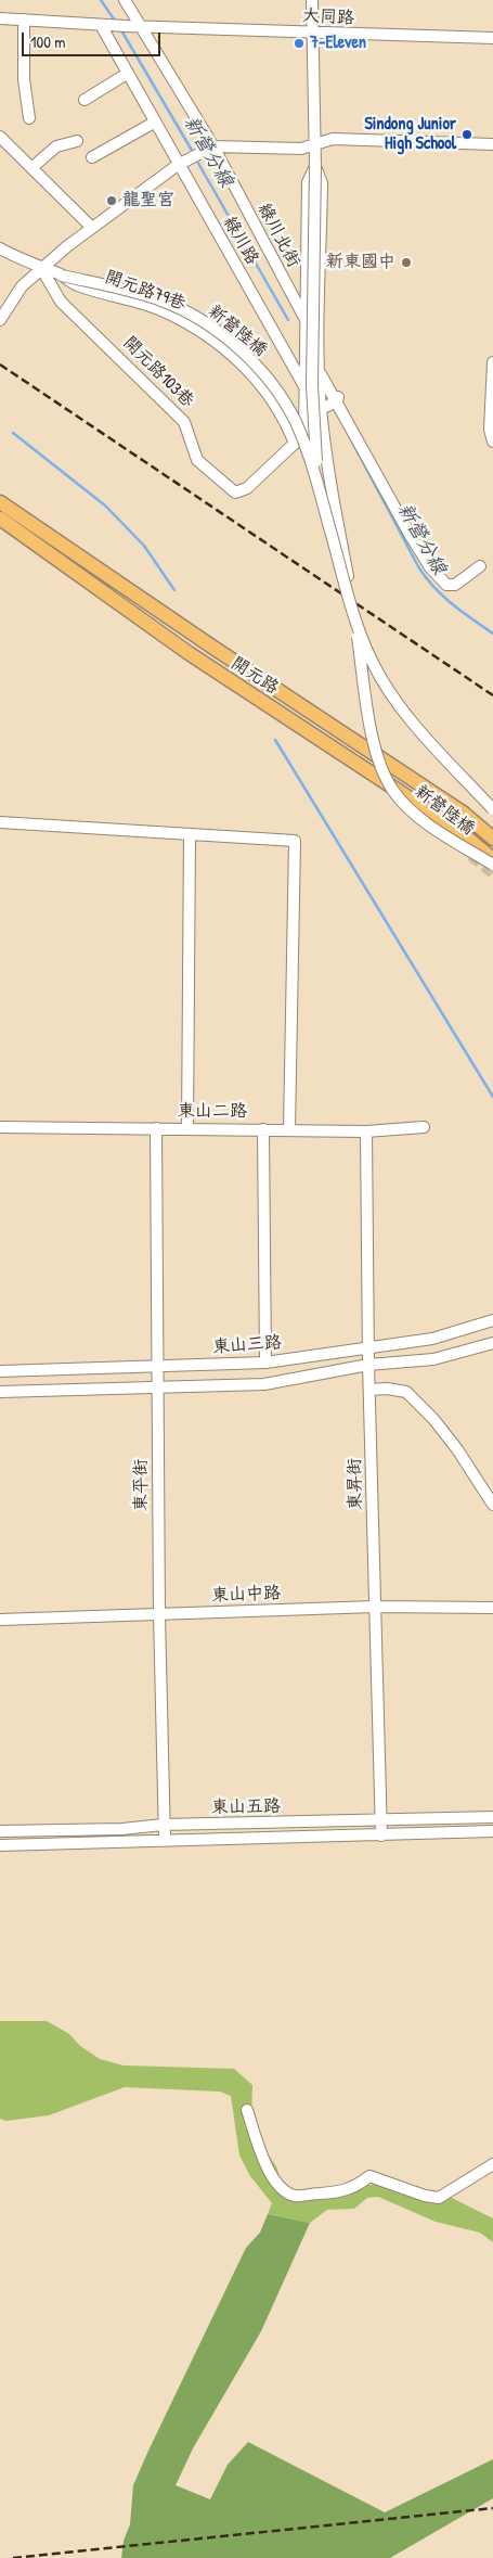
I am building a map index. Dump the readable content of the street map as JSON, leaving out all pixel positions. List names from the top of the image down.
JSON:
{
  "streets": {
    "main road": ["開元路"],
    "street": [
      "大同路",
      "綠川北街",
      "綠川路",
      "開元路79巷",
      "新營陸橋",
      "開元路103巷",
      "東山二路",
      "東山三路",
      "東昇街",
      "東平街",
      "東山中路",
      "東山五路"
    ]
  },
  "crossings": [
    ["大同路", "綠川北街"],
    ["大同路", "綠川路"],
    ["開元路79巷", "新營陸橋"],
    ["開元路79巷", "開元路103巷"],
    ["東山二路", "東昇街"],
    ["東山二路", "東平街"],
    ["東山三路", "東昇街"],
    ["東山三路", "東平街"],
    ["東昇街", "東山中路"],
    ["東昇街", "東山五路"],
    ["東平街", "東山中路"],
    ["東平街", "東山五路"]
  ],
  "water": ["新營分線"],
  "places": [
    "7-Eleven",
    "Sindong Junior High School",
    "龍聖宮",
    "新東國中"
  ],
  "scale_bar": "100 m"
}
